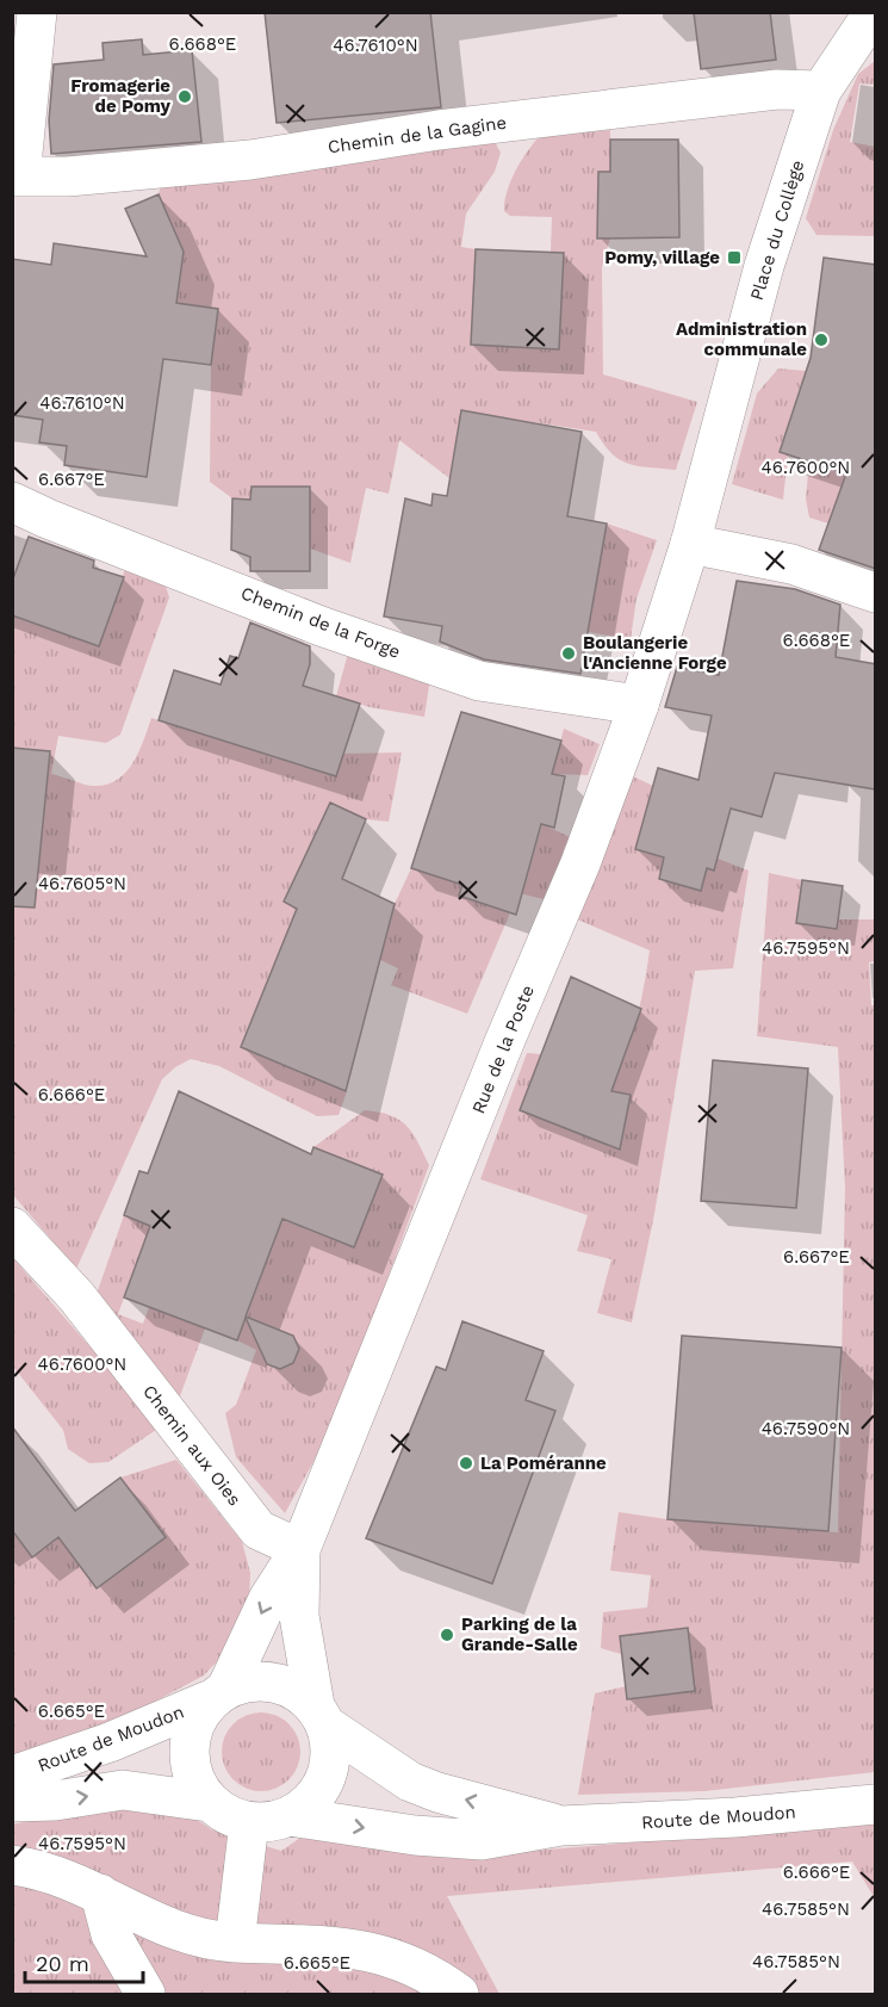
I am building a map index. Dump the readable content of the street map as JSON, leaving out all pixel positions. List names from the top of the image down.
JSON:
{
  "streets": {
    "street": [
      "Chemin de la Gagine",
      "Place du Collège",
      "Chemin de la Forge",
      "Rue de la Poste",
      "Chemin aux Oies",
      "Route de Moudon"
    ]
  },
  "crossings": [
    ["Chemin de la Gagine", "Place du Collège"],
    ["Place du Collège", "Rue de la Poste"],
    ["Chemin de la Forge", "Rue de la Poste"],
    ["Rue de la Poste", "Chemin aux Oies"],
    ["Rue de la Poste", "Route de Moudon"]
  ],
  "places": {
    "other": [
      "Fromagerie de Pomy",
      "Administration communale",
      "Boulangerie l'Ancienne Forge",
      "La Poméranne",
      "Parking de la Grande-Salle"
    ],
    "transit": ["Pomy, village"]
  },
  "scale_bar": "20 m",
  "coordinates": [
    "6.668°E",
    "46.7610°N",
    "46.7600°N",
    "6.667°E",
    "46.7605°N",
    "46.7595°N",
    "6.666°E",
    "46.7590°N",
    "6.665°E",
    "46.7585°N"
  ]
}
